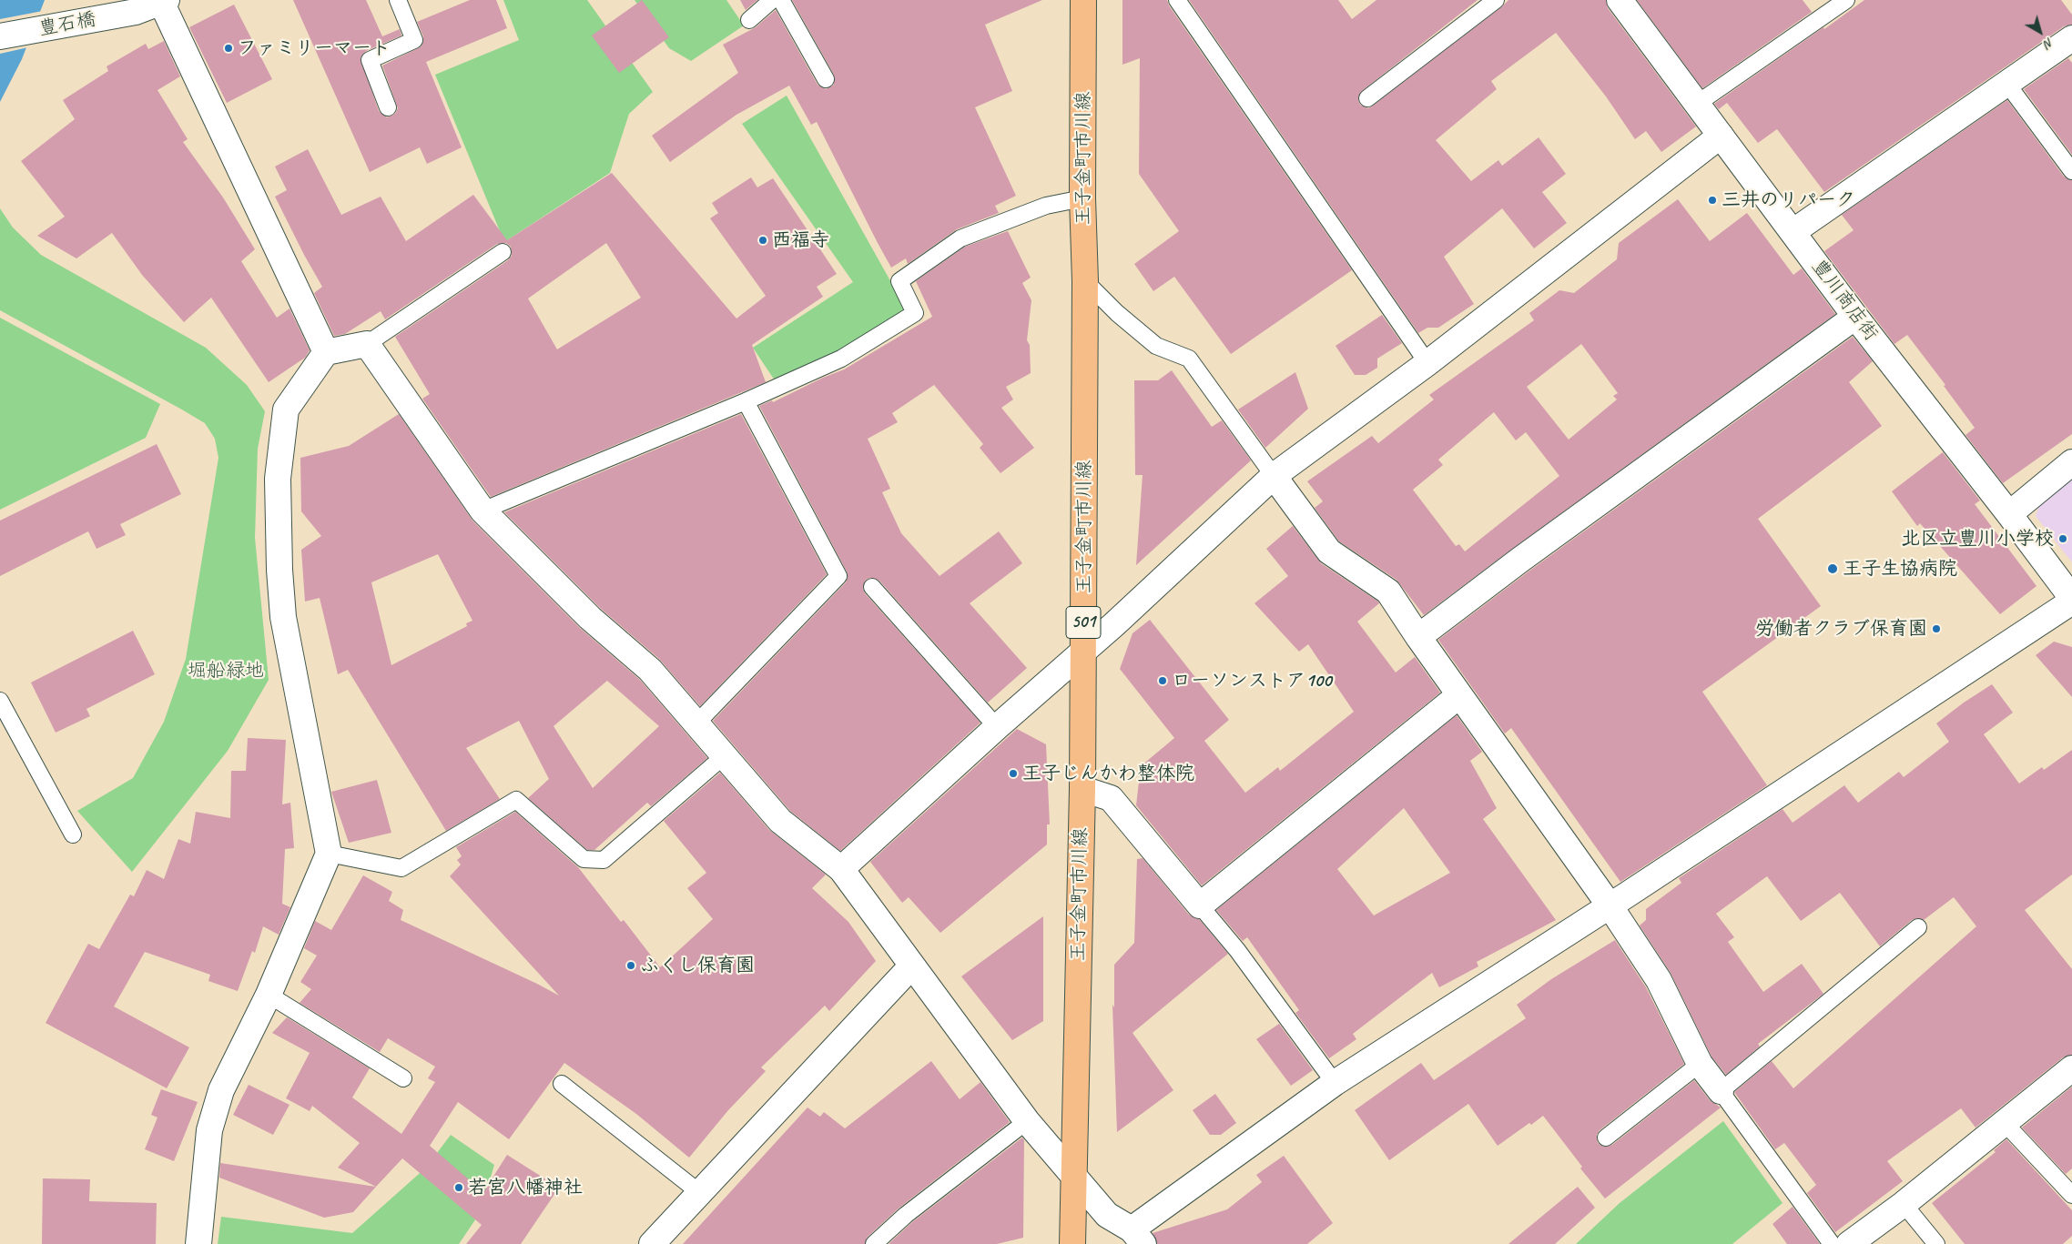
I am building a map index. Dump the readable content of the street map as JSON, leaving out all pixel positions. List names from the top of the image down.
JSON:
{
  "streets": {
    "main road": ["王子金町市川線", "501"],
    "street": ["豊石橋", "豊川商店街"]
  },
  "parks": ["堀船緑地"],
  "places": [
    "ファミリーマート",
    "三井のリパーク",
    "西福寺",
    "北区立豊川小学校",
    "王子生協病院",
    "労働者クラブ保育園",
    "ローソンストア100",
    "王子じんかわ整体院",
    "ふくし保育園",
    "若宮八幡神社"
  ],
  "north": "bottom right"
}
